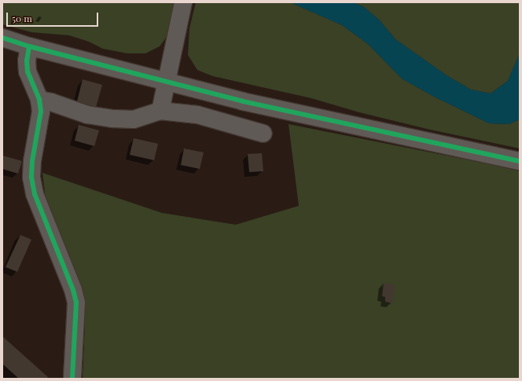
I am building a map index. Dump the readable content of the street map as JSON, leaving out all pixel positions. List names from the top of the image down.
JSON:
{
  "scale_bar": "50 m"
}
